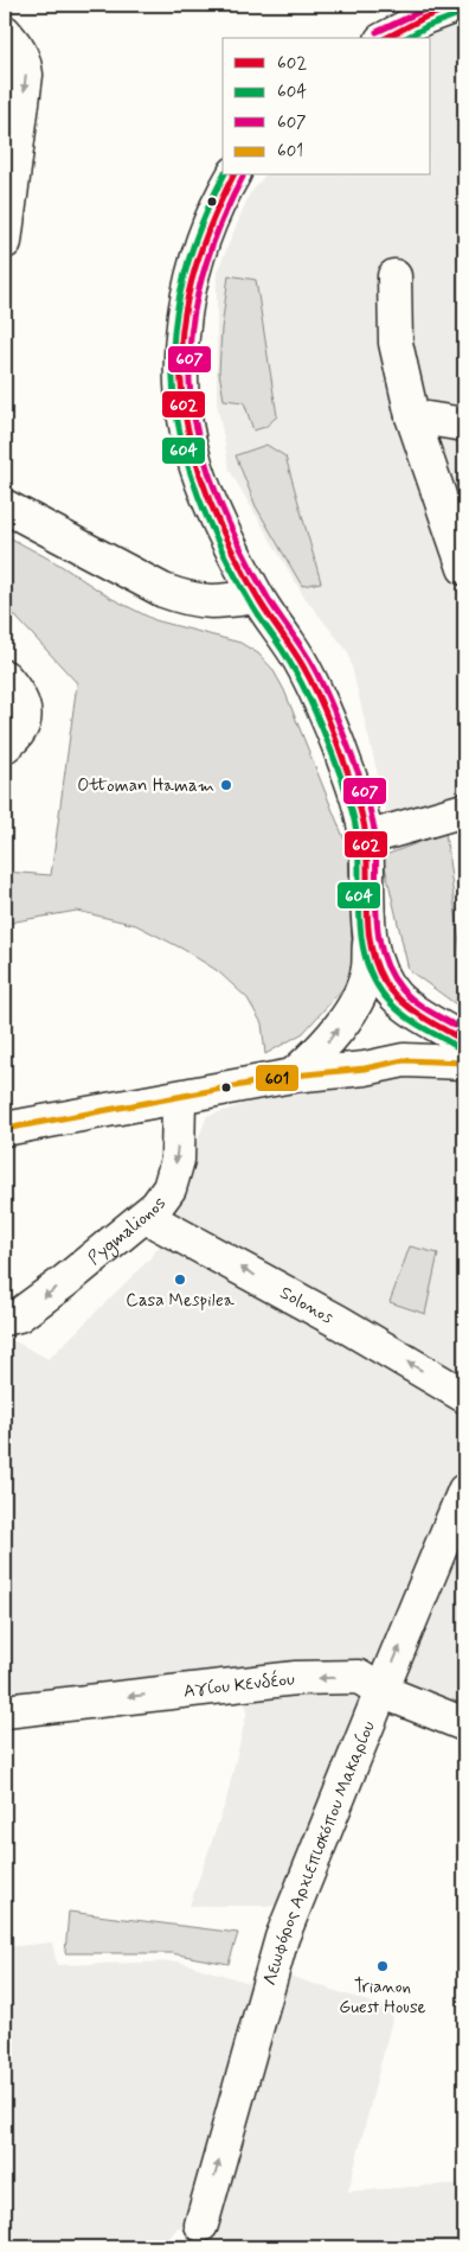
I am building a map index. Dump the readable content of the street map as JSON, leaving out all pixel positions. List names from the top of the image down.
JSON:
{
  "streets": {
    "street": [
      "Pygmalionos",
      "Solonos",
      "Αγίου Κενδέου",
      "Λεωφόρος Αρχιεπισκόπου Μακαρίου"
    ]
  },
  "crossings": [
    ["Pygmalionos", "Solonos"],
    ["Αγίου Κενδέου", "Λεωφόρος Αρχιεπισκόπου Μακαρίου"]
  ],
  "one_way": [
    "Pygmalionos",
    "Solonos",
    "Αγίου Κενδέου",
    "Λεωφόρος Αρχιεπισκόπου Μακαρίου"
  ],
  "places": ["Ottoman Hamam", "Casa Mespilea", "Trianon Guest House"],
  "lines": [
    "transit line 602",
    "transit line 607",
    "transit line 604",
    "transit line 601"
  ],
  "legend": [
    "602",
    "604",
    "607",
    "601"
  ]
}
